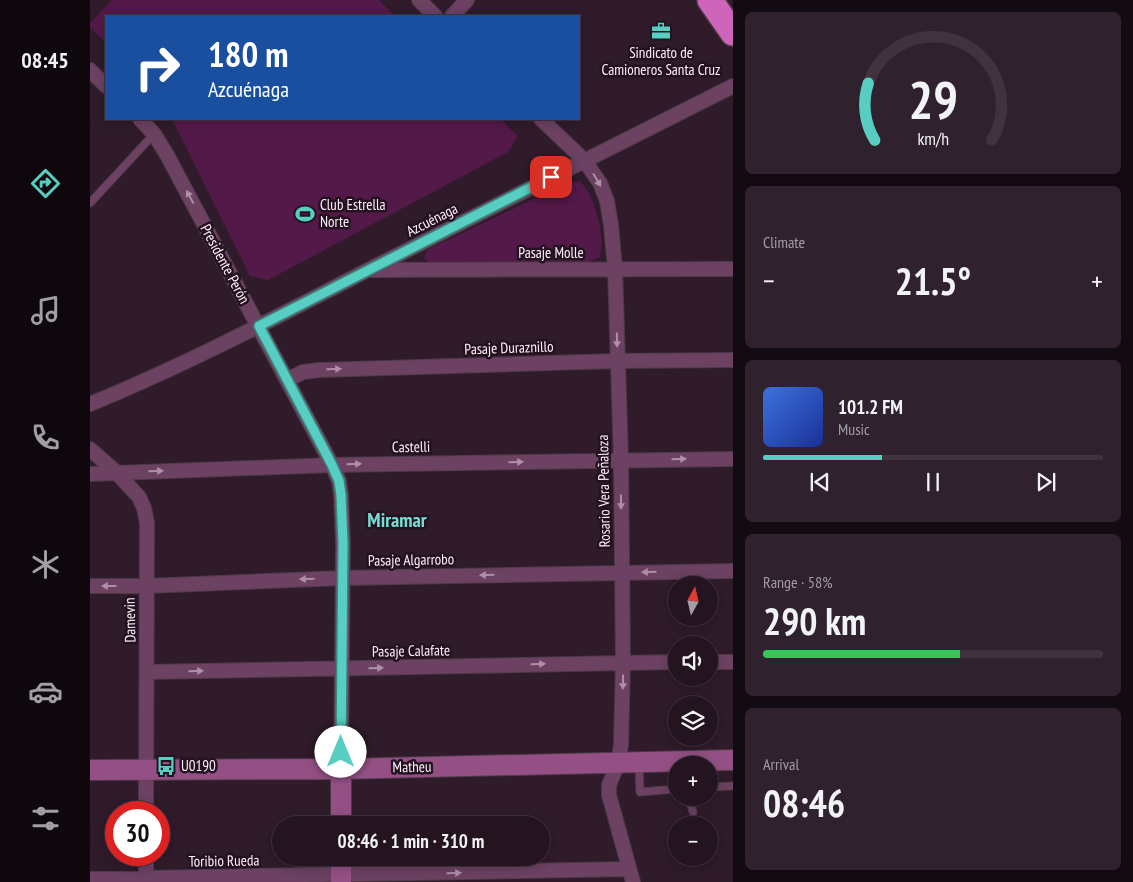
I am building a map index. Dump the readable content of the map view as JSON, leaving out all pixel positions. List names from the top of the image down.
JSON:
{
  "streets": {
    "street": [
      "Azcuénaga",
      "Pasaje Molle",
      "Presidente Perón",
      "Pasaje Duraznillo",
      "Castelli",
      "Rosario Vera Peñaloza",
      "Pasaje Algarrobo",
      "Damevin",
      "Pasaje Calafate",
      "Matheu",
      "Toribio Rueda"
    ]
  },
  "crossings": [
    ["Azcuénaga", "Pasaje Molle"],
    ["Azcuénaga", "Presidente Perón"],
    ["Azcuénaga", "Rosario Vera Peñaloza"],
    ["Pasaje Molle", "Rosario Vera Peñaloza"],
    ["Presidente Perón", "Pasaje Duraznillo"],
    ["Presidente Perón", "Castelli"],
    ["Presidente Perón", "Pasaje Algarrobo"],
    ["Presidente Perón", "Pasaje Calafate"],
    ["Presidente Perón", "Matheu"],
    ["Pasaje Duraznillo", "Rosario Vera Peñaloza"],
    ["Castelli", "Rosario Vera Peñaloza"],
    ["Castelli", "Damevin"],
    ["Rosario Vera Peñaloza", "Pasaje Algarrobo"],
    ["Rosario Vera Peñaloza", "Pasaje Calafate"],
    ["Rosario Vera Peñaloza", "Matheu"],
    ["Rosario Vera Peñaloza", "Toribio Rueda"],
    ["Pasaje Algarrobo", "Damevin"],
    ["Damevin", "Pasaje Calafate"],
    ["Damevin", "Matheu"]
  ],
  "one_way": [
    "Pasaje Duraznillo",
    "Castelli",
    "Rosario Vera Peñaloza",
    "Pasaje Algarrobo",
    "Pasaje Calafate",
    "Toribio Rueda"
  ],
  "districts": ["Miramar"],
  "places": {
    "office": ["Sindicato de Camioneros Santa Cruz"],
    "sports": ["Club Estrella Norte"],
    "bus stop": ["U0190"]
  },
  "north": "top",
  "page": {
    "tabs": "08:45",
    "turn": ["180 m", "Azcuénaga"],
    "tile": [
      "Climate",
      ["Range · 58%", "290 km"],
      ["Arrival", "08:46"]
    ],
    "heat": ["−", "21.5°", "+"],
    "song": ["101.2 FM", "Music"],
    "map_buttons": ["+", "−"],
    "limit": "30",
    "trip": "08:46 · 1 min · 310 m",
    "gauge": ["29", "km/h"]
  }
}
